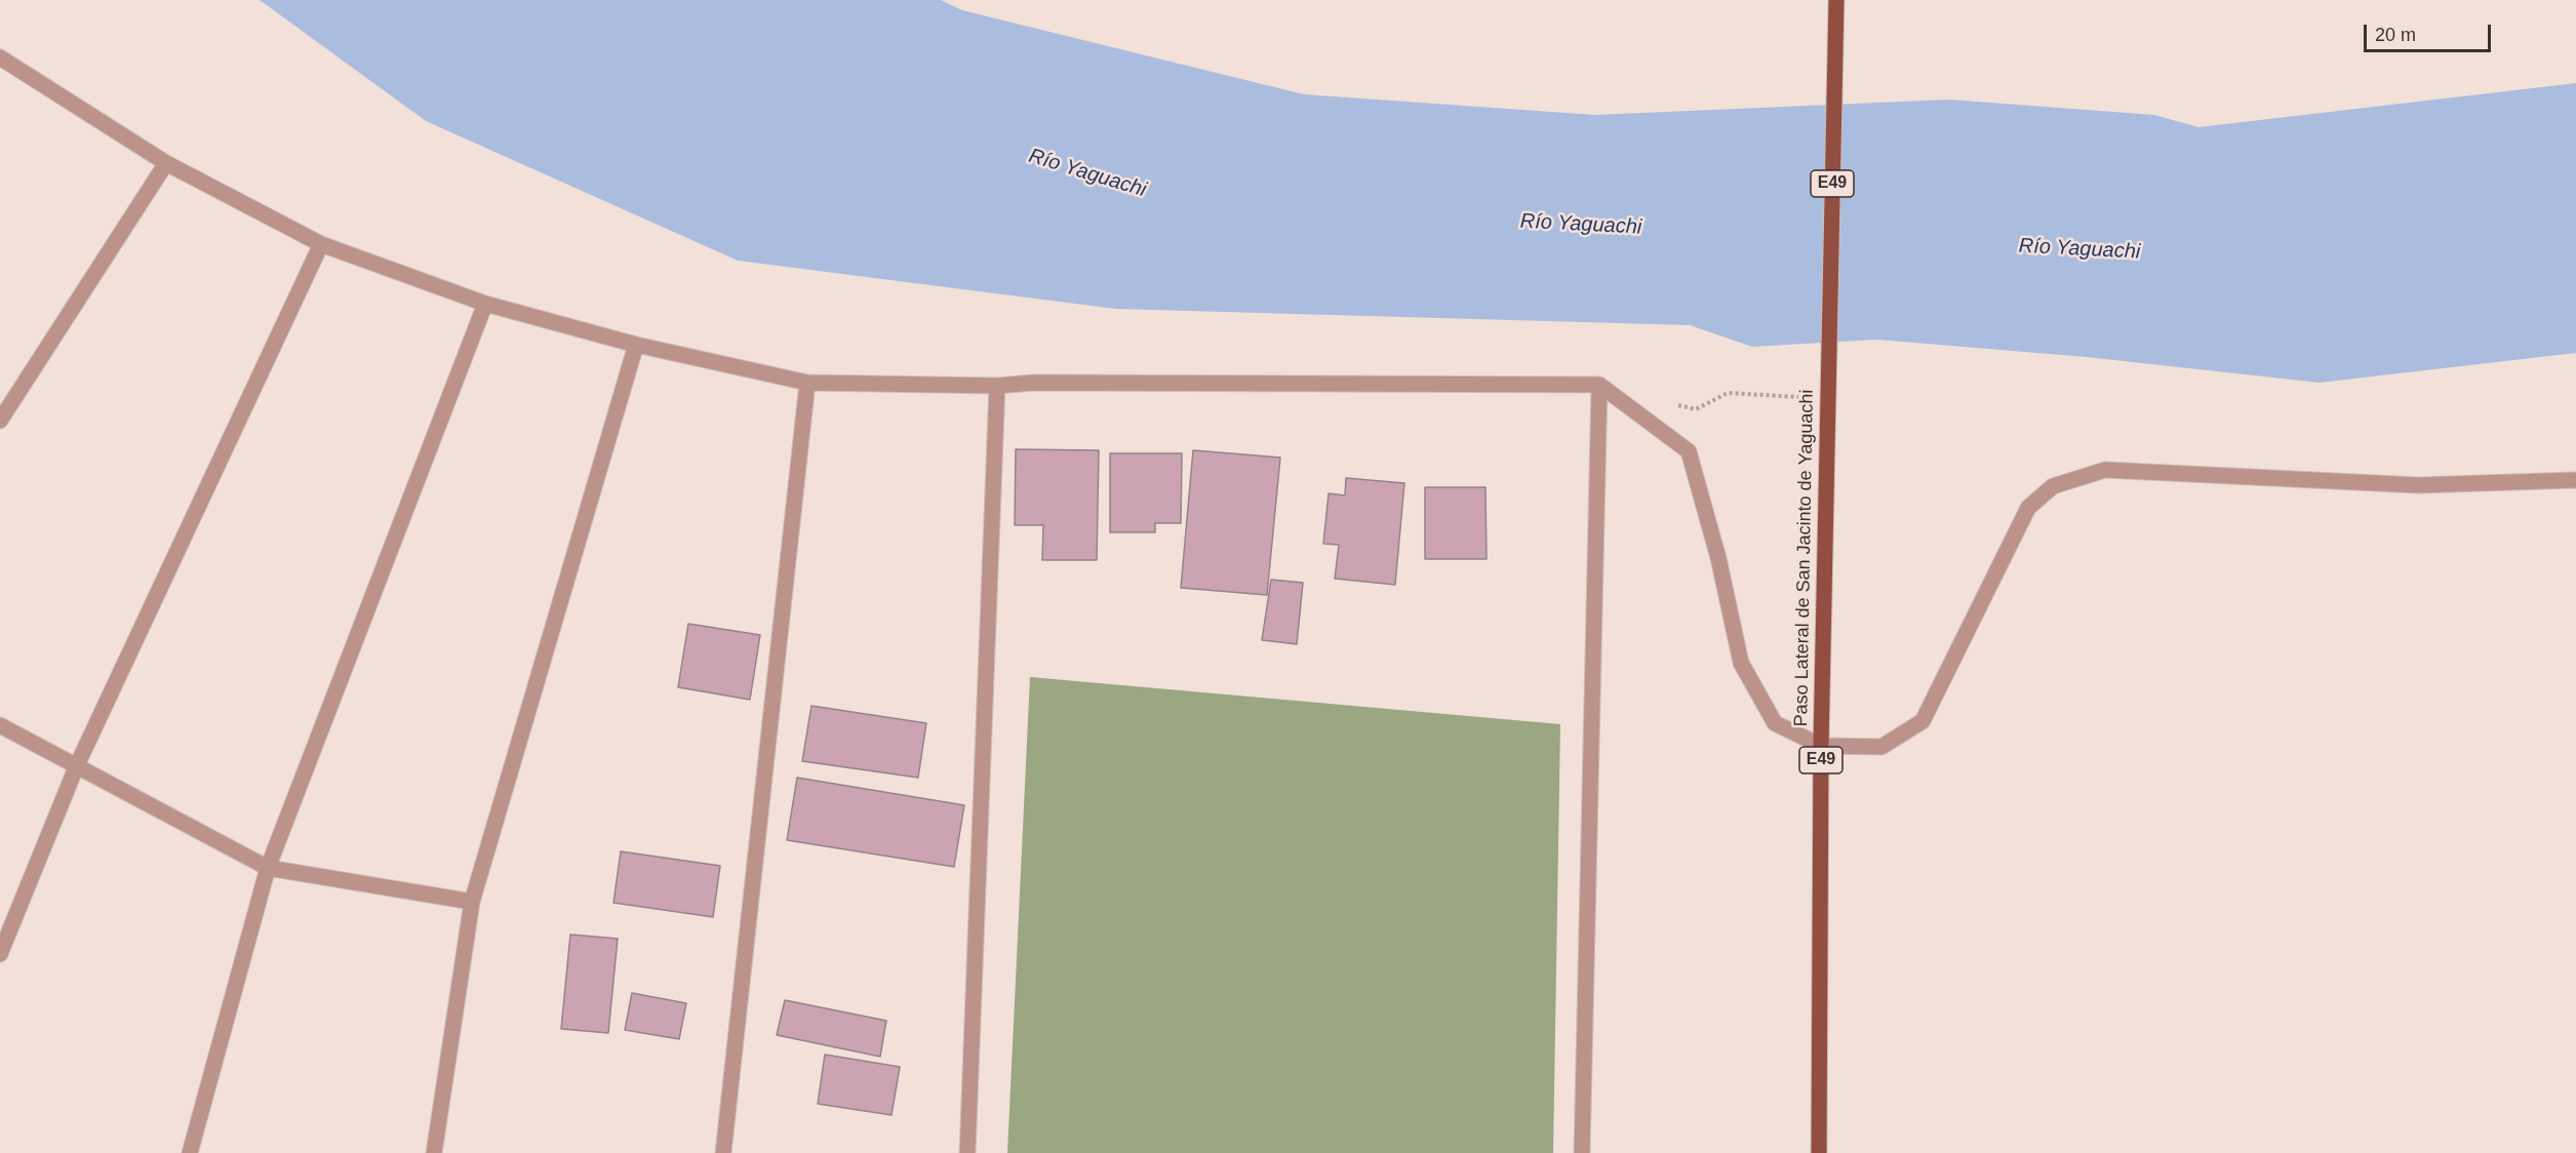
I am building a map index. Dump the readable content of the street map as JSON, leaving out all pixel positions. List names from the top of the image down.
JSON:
{
  "streets": {
    "main road": ["E49", "Paso Lateral de San Jacinto de Yaguachi"]
  },
  "water": ["Río Yaguachi"],
  "scale_bar": "20 m"
}
